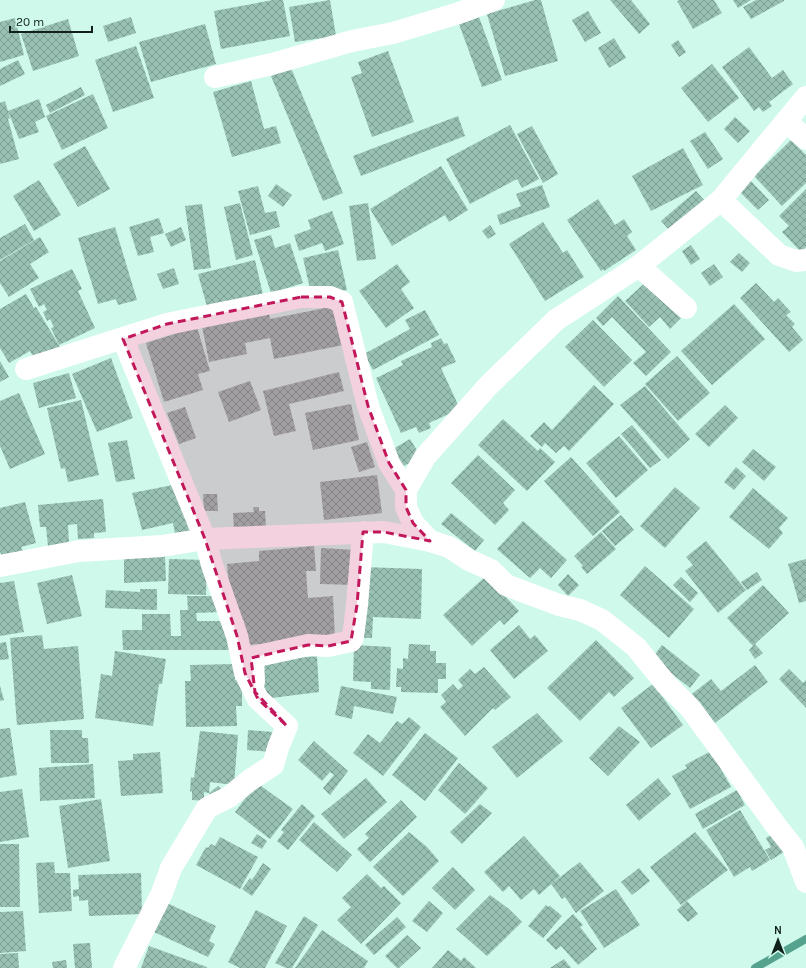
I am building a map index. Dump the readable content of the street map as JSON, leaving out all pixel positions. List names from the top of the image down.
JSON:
{
  "scale_bar": "20 m",
  "north": "top"
}
